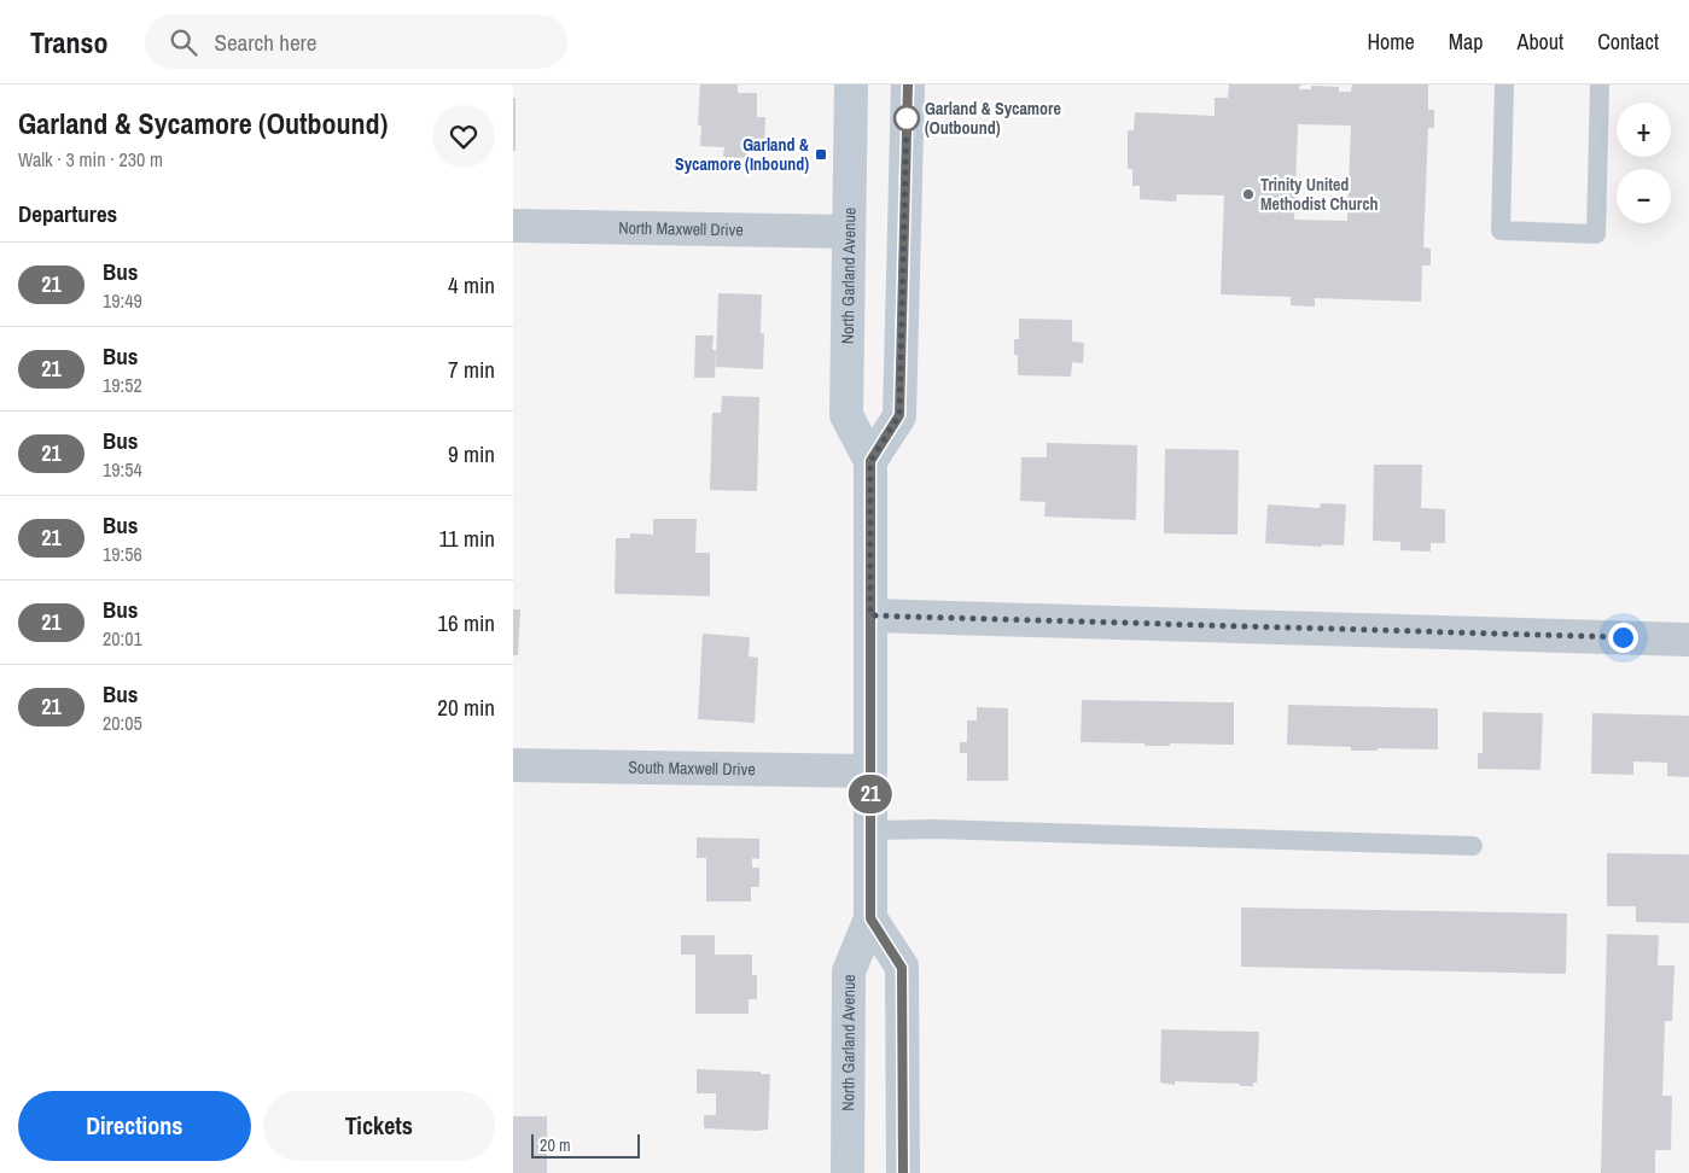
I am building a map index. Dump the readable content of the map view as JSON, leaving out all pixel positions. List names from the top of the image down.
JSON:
{
  "streets": {
    "main road": ["North Garland Avenue"],
    "street": ["North Maxwell Drive", "South Maxwell Drive"]
  },
  "crossings": [
    ["North Maxwell Drive", "North Garland Avenue"],
    ["North Garland Avenue", "South Maxwell Drive"]
  ],
  "places": {
    "other": ["Garland & Sycamore (Outbound)", "Trinity United Methodist Church"],
    "transit": ["Garland & Sycamore (Inbound)"]
  },
  "lines": ["bus line 21"],
  "scale_bar": "20 m",
  "page": {
    "header": "Transo",
    "search": "Search here",
    "nav": [
      "Home",
      "Map",
      "About",
      "Contact"
    ],
    "heading": [
      ["Garland & Sycamore (Outbound)", "Walk · 3 min · 230 m"],
      "Departures"
    ],
    "on_map": "21",
    "map_buttons": ["+", "−"],
    "list": [
      {
        "mark": "21",
        "name": "Bus",
        "note": "19:49",
        "value": "4 min"
      },
      {
        "mark": "21",
        "name": "Bus",
        "note": "19:52",
        "value": "7 min"
      },
      {
        "mark": "21",
        "name": "Bus",
        "note": "19:54",
        "value": "9 min"
      },
      {
        "mark": "21",
        "name": "Bus",
        "note": "19:56",
        "value": "11 min"
      },
      {
        "mark": "21",
        "name": "Bus",
        "note": "20:01",
        "value": "16 min"
      },
      {
        "mark": "21",
        "name": "Bus",
        "note": "20:05",
        "value": "20 min"
      }
    ],
    "buttons": ["Directions", "Tickets"],
    "scale": "20 m"
  }
}
